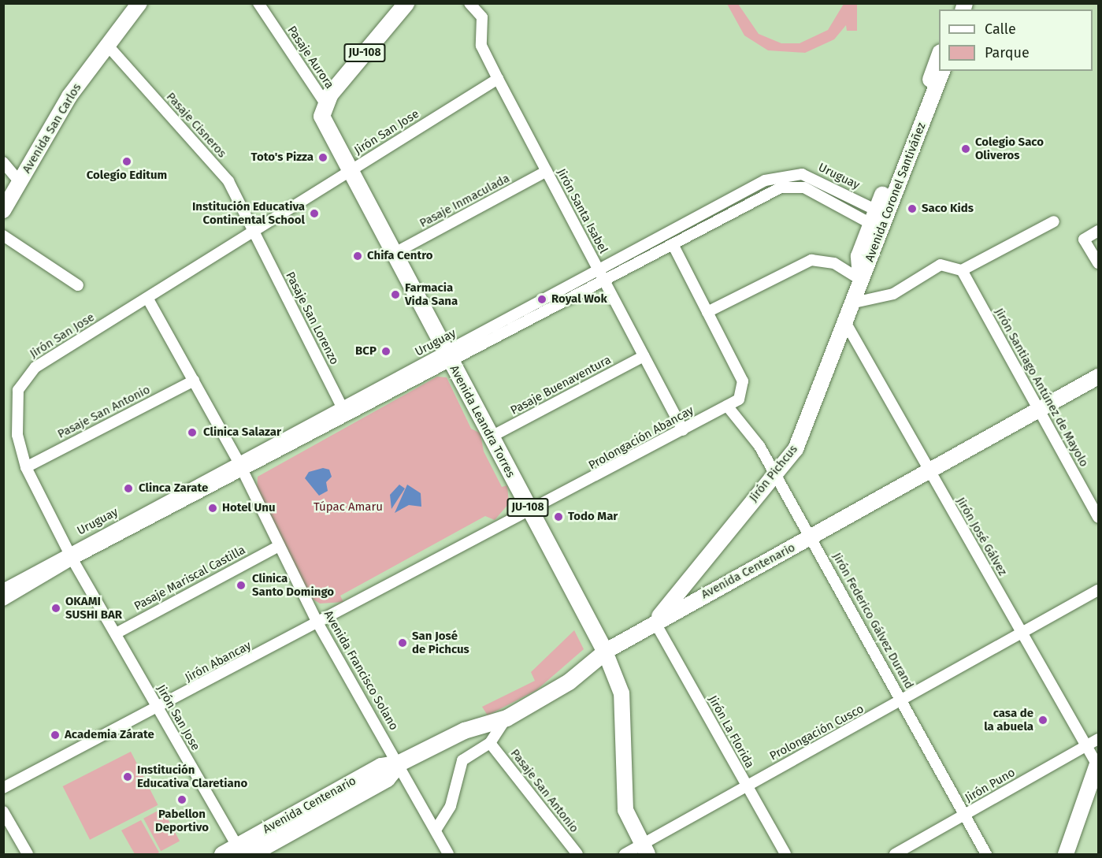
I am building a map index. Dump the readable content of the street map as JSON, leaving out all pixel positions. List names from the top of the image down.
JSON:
{
  "streets": {
    "main road": ["JU-108", "Avenida Leandra Torres", "Avenida Centenario"],
    "street": [
      "Pasaje Aurora",
      "Pasaje Cisneros",
      "Avenida San Carlos",
      "Jirón San Jose",
      "Uruguay",
      "Avenida Coronel Santiváñez",
      "Pasaje Inmaculada",
      "Jirón Santa Isabel",
      "Pasaje San Lorenzo",
      "Pasaje Buenaventura",
      "Jirón Santiago Antúnez de Mayolo",
      "Pasaje San Antonio",
      "Prolongación Abancay",
      "Jirón Pichcus",
      "Jirón José Gálvez",
      "Pasaje Mariscal Castilla",
      "Jirón Federico Gálvez Durand",
      "Jirón Abancay",
      "Avenida Francisco Solano",
      "Jirón La Florida",
      "Prolongación Cusco",
      "Jirón Puno"
    ]
  },
  "crossings": [
    ["JU-108", "Pasaje Aurora"],
    ["JU-108", "Avenida Leandra Torres"],
    ["Pasaje Aurora", "Avenida Leandra Torres"],
    ["Pasaje Cisneros", "Avenida San Carlos"],
    ["Pasaje Cisneros", "Jirón San Jose"],
    ["Pasaje Cisneros", "Pasaje San Lorenzo"],
    ["Jirón San Jose", "Uruguay"],
    ["Jirón San Jose", "Jirón Santa Isabel"],
    ["Jirón San Jose", "Pasaje San Lorenzo"],
    ["Jirón San Jose", "Pasaje San Antonio"],
    ["Jirón San Jose", "Avenida Leandra Torres"],
    ["Jirón San Jose", "Avenida Centenario"],
    ["Jirón San Jose", "Pasaje Mariscal Castilla"],
    ["Jirón San Jose", "Jirón Abancay"],
    ["Jirón San Jose", "Avenida Francisco Solano"],
    ["Uruguay", "Avenida Coronel Santiváñez"],
    ["Uruguay", "Jirón Santa Isabel"],
    ["Uruguay", "Pasaje San Lorenzo"],
    ["Uruguay", "Avenida Leandra Torres"],
    ["Uruguay", "Avenida Francisco Solano"],
    ["Avenida Coronel Santiváñez", "Jirón Pichcus"],
    ["Pasaje Inmaculada", "Jirón Santa Isabel"],
    ["Pasaje Inmaculada", "Avenida Leandra Torres"],
    ["Jirón Santa Isabel", "Pasaje Buenaventura"],
    ["Jirón Santa Isabel", "Prolongación Abancay"],
    ["Pasaje Buenaventura", "Avenida Leandra Torres"],
    ["Jirón Santiago Antúnez de Mayolo", "Avenida Centenario"],
    ["Pasaje San Antonio", "Avenida Francisco Solano"],
    ["Avenida Leandra Torres", "Prolongación Abancay"],
    ["Avenida Leandra Torres", "Avenida Centenario"],
    ["Avenida Leandra Torres", "Prolongación Cusco"],
    ["Prolongación Abancay", "Jirón Federico Gálvez Durand"],
    ["Prolongación Abancay", "Jirón Abancay"],
    ["Prolongación Abancay", "Avenida Francisco Solano"],
    ["Jirón Pichcus", "Jirón José Gálvez"],
    ["Jirón Pichcus", "Avenida Centenario"],
    ["Jirón Pichcus", "Jirón Federico Gálvez Durand"],
    ["Jirón Pichcus", "Jirón La Florida"],
    ["Jirón José Gálvez", "Avenida Centenario"],
    ["Jirón José Gálvez", "Prolongación Cusco"],
    ["Jirón José Gálvez", "Jirón Puno"],
    ["Avenida Centenario", "Jirón Federico Gálvez Durand"],
    ["Avenida Centenario", "Avenida Francisco Solano"],
    ["Avenida Centenario", "Jirón La Florida"],
    ["Pasaje Mariscal Castilla", "Avenida Francisco Solano"],
    ["Jirón Federico Gálvez Durand", "Prolongación Cusco"],
    ["Jirón Federico Gálvez Durand", "Jirón Puno"],
    ["Jirón Abancay", "Avenida Francisco Solano"],
    ["Jirón La Florida", "Prolongación Cusco"]
  ],
  "parks": ["Túpac Amaru"],
  "places": [
    "Colegio Saco Oliveros",
    "Toto's Pizza",
    "Colegío Editum",
    "Saco Kids",
    "Institución Educativa Continental School",
    "Chifa Centro",
    "Farmacia Vida Sana",
    "Royal Wok",
    "BCP",
    "Clinica Salazar",
    "Clinca Zarate",
    "Hotel Unu",
    "Todo Mar",
    "Clinica Santo Domingo",
    "OKAMI SUSHI BAR",
    "San José de Pichcus",
    "casa de la abuela",
    "Academia Zárate",
    "Institución Educativa Claretiano",
    "Pabellon Deportivo"
  ],
  "legend": ["Calle", "Parque"]
}
